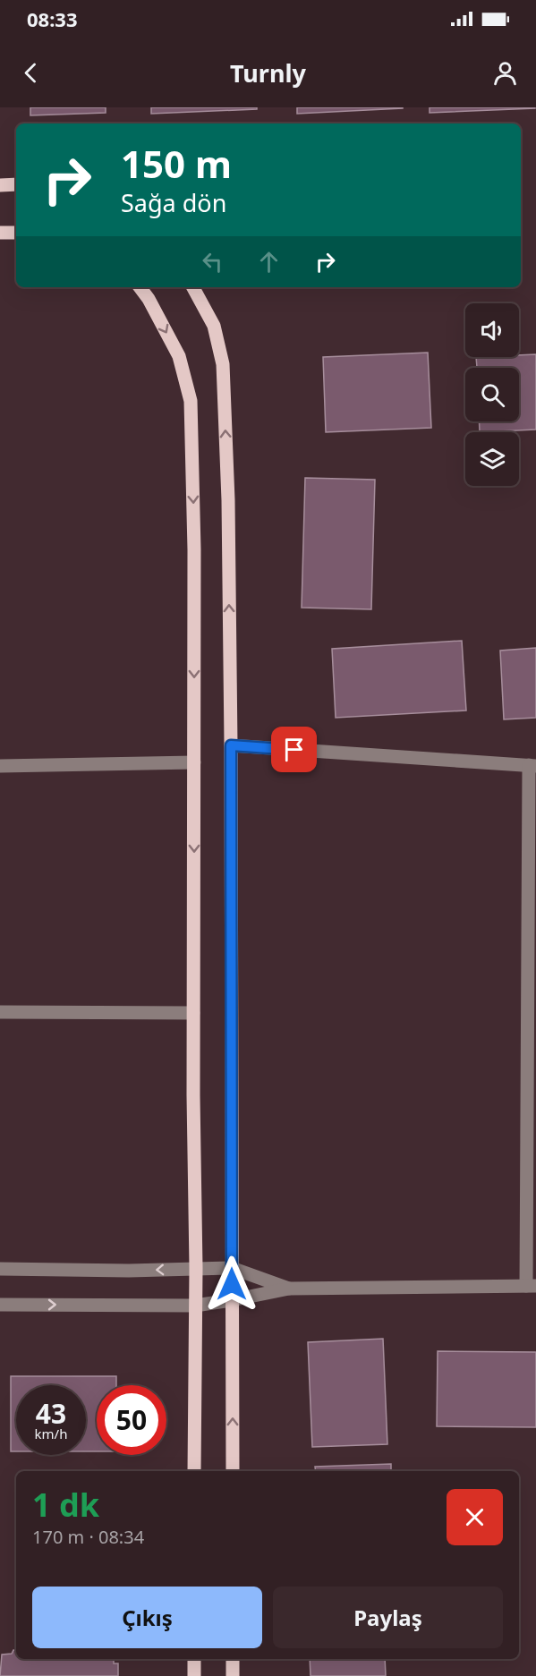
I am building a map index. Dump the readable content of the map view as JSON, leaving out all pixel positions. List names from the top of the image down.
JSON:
{
  "page": {
    "status": "08:33",
    "header": "Turnly",
    "turn": ["150 m", "Sağa dön"],
    "speed": "43 km/h",
    "limit": "50",
    "heading": ["1 dk", "170 m · 08:34"],
    "buttons": ["Çıkış", "Paylaş"]
  }
}
